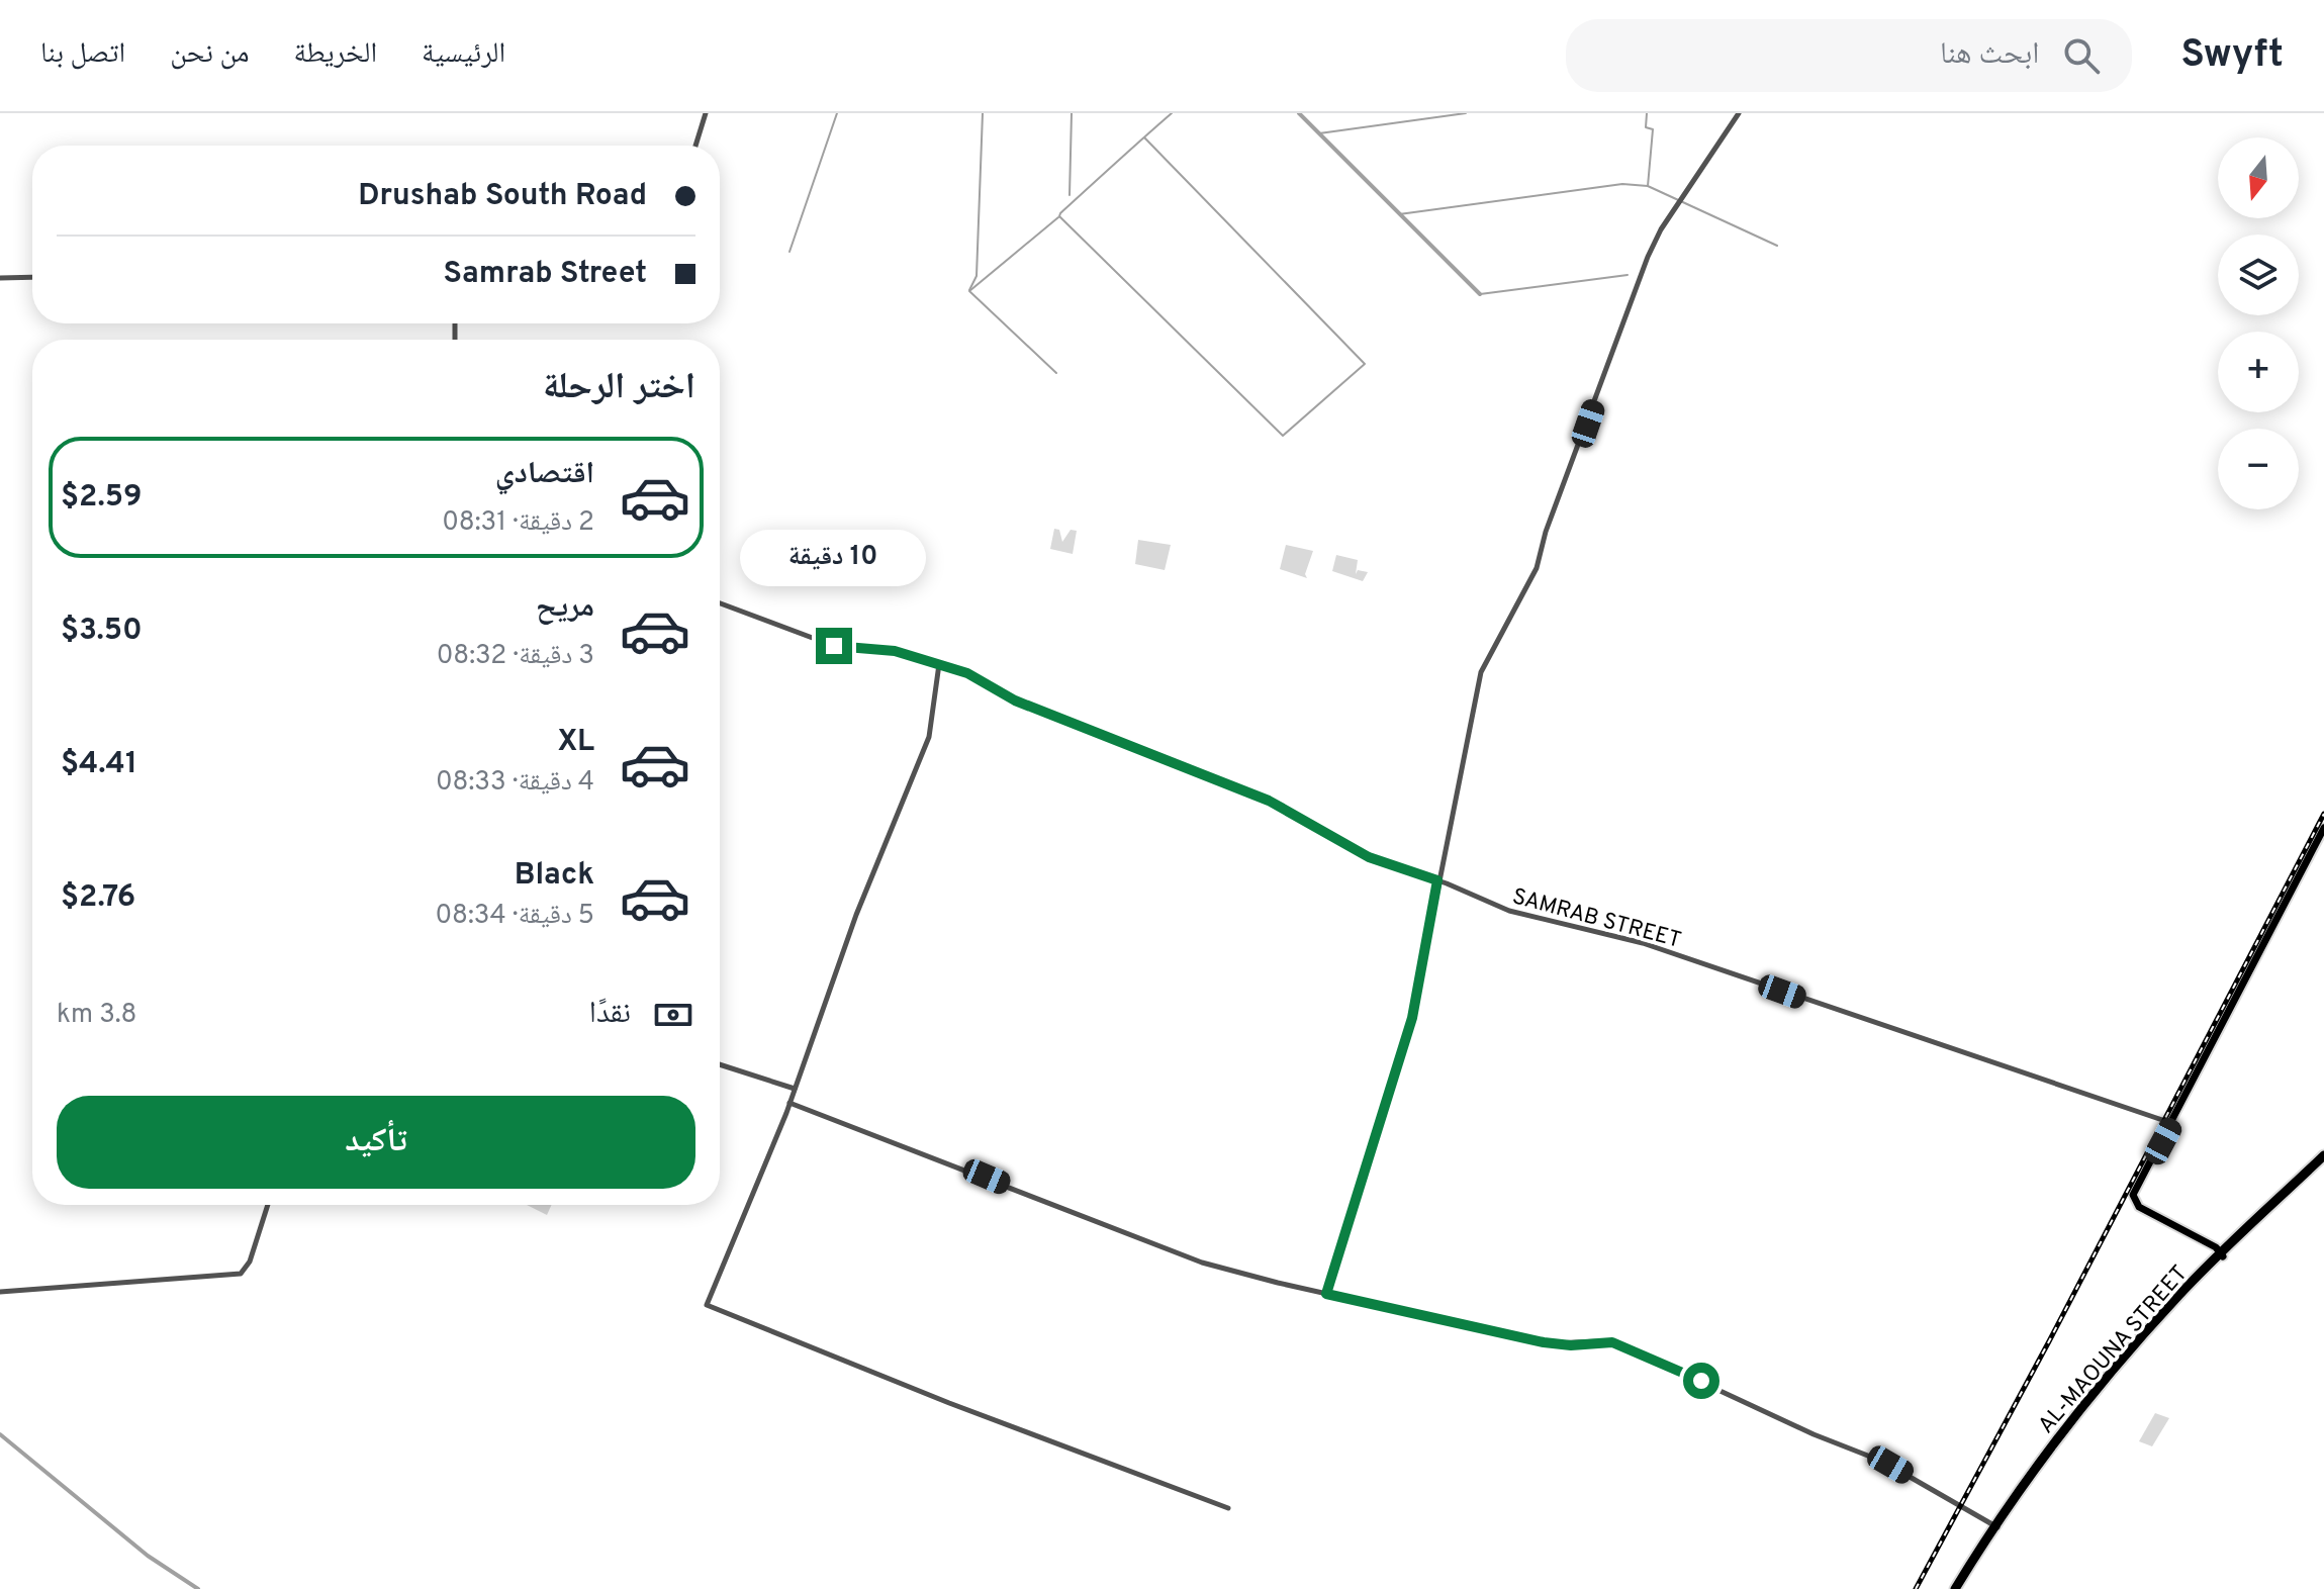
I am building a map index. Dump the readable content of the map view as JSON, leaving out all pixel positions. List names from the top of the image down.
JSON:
{
  "streets": {
    "street": ["SAMRAB STREET"]
  },
  "north": "bottom",
  "page": {
    "header": "Swyft",
    "search": "ابحث هنا",
    "nav": [
      "الرئيسية",
      "الخريطة",
      "من نحن",
      "اتصل بنا"
    ],
    "map_buttons": ["+", "−"],
    "banner": ["Drushab South Road", "Samrab Street"],
    "heading": "اختر الرحلة",
    "list": [
      {
        "name": "اقتصادي",
        "note": "2 دقيقة · 08:31",
        "value": "$2.59"
      },
      {
        "name": "مريح",
        "note": "3 دقيقة · 08:32",
        "value": "$3.50"
      },
      {
        "name": "XL",
        "note": "4 دقيقة · 08:33",
        "value": "$4.41"
      },
      {
        "name": "Black",
        "note": "5 دقيقة · 08:34",
        "value": "$2.76"
      }
    ],
    "bubble": "10 دقيقة",
    "pay": ["نقدًا", "3.8 km"],
    "buttons": "تأكيد"
  }
}
